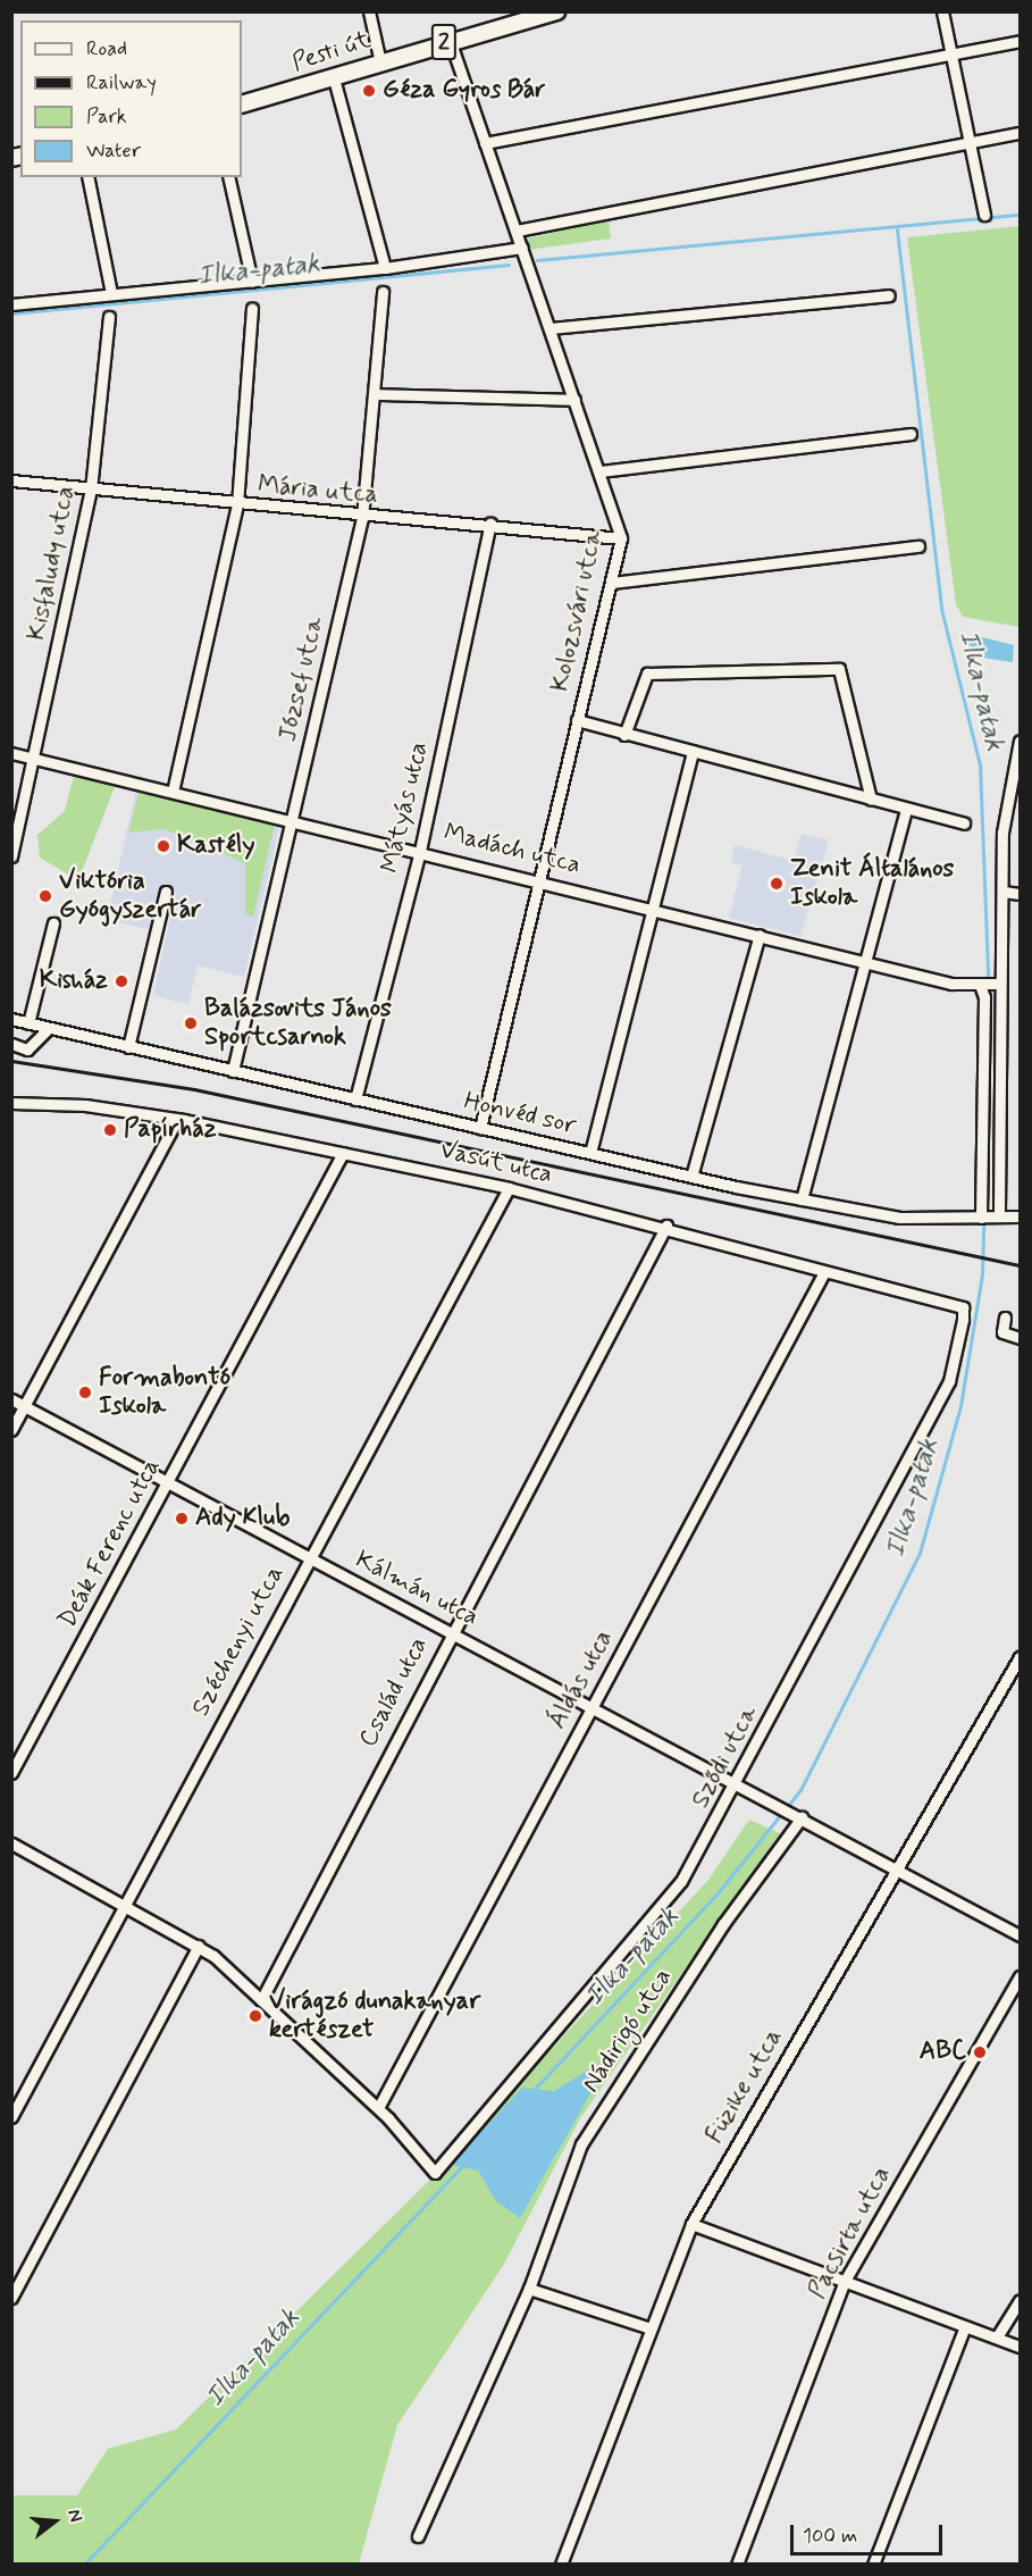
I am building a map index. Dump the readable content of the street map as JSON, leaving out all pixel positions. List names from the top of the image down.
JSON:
{
  "streets": {
    "main road": ["2", "Pesti út"],
    "street": [
      "Mária utca",
      "Kisfaludy utca",
      "Kolozsvári utca",
      "József utca",
      "Mátyás utca",
      "Madách utca",
      "Honvéd sor",
      "Vasút utca",
      "Deák Ferenc utca",
      "Kálmán utca",
      "Széchenyi utca",
      "Áldás utca",
      "Család utca",
      "Sződi utca",
      "Nádirigó utca",
      "Füzike utca",
      "Pacsirta utca"
    ]
  },
  "crossings": [
    ["Pesti út", "Kolozsvári utca"],
    ["Mária utca", "Kisfaludy utca"],
    ["Mária utca", "Kolozsvári utca"],
    ["Mária utca", "József utca"],
    ["Mária utca", "Mátyás utca"],
    ["Kisfaludy utca", "Madách utca"],
    ["Kolozsvári utca", "Madách utca"],
    ["Kolozsvári utca", "Honvéd sor"],
    ["József utca", "Madách utca"],
    ["József utca", "Honvéd sor"],
    ["Mátyás utca", "Madách utca"],
    ["Mátyás utca", "Honvéd sor"],
    ["Vasút utca", "Deák Ferenc utca"],
    ["Vasút utca", "Széchenyi utca"],
    ["Vasút utca", "Áldás utca"],
    ["Vasút utca", "Család utca"],
    ["Vasút utca", "Sződi utca"],
    ["Deák Ferenc utca", "Kálmán utca"],
    ["Kálmán utca", "Széchenyi utca"],
    ["Kálmán utca", "Áldás utca"],
    ["Kálmán utca", "Család utca"],
    ["Kálmán utca", "Sződi utca"],
    ["Kálmán utca", "Nádirigó utca"],
    ["Kálmán utca", "Füzike utca"],
    ["Áldás utca", "Sződi utca"]
  ],
  "water": ["Ilka-patak"],
  "places": [
    "Géza Gyros Bár",
    "Kastély",
    "Zenit Általános Iskola",
    "Viktória Gyógyszertár",
    "Kisház",
    "Balázsovits János Sportcsarnok",
    "Papírház",
    "Formabontó Iskola",
    "Ady Klub",
    "Virágzó dunakanyar kertészet",
    "ABC"
  ],
  "legend": [
    "Road",
    "Railway",
    "Park",
    "Water"
  ],
  "scale_bar": "100 m",
  "north": "right"
}
